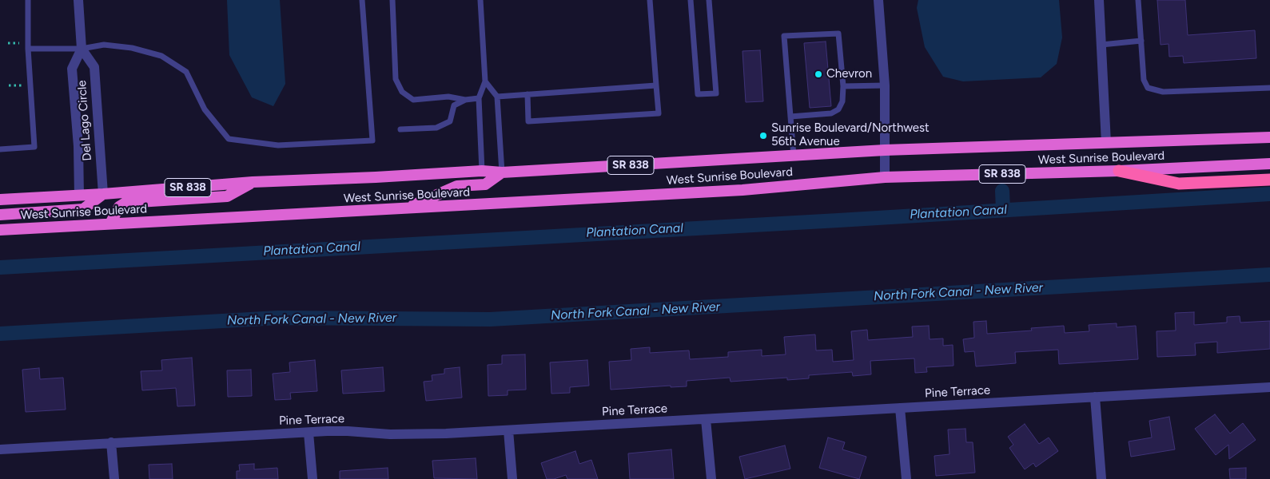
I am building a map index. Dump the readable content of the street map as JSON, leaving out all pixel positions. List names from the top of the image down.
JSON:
{
  "streets": {
    "highway": ["West Sunrise Boulevard", "SR 838"],
    "street": ["Del Lago Circle", "Pine Terrace"]
  },
  "crossings": [
    ["Del Lago Circle", "West Sunrise Boulevard"]
  ],
  "water": ["Plantation Canal", "North Fork Canal - New River"],
  "places": ["Chevron", "Sunrise Boulevard/Northwest 56th Avenue"]
}
